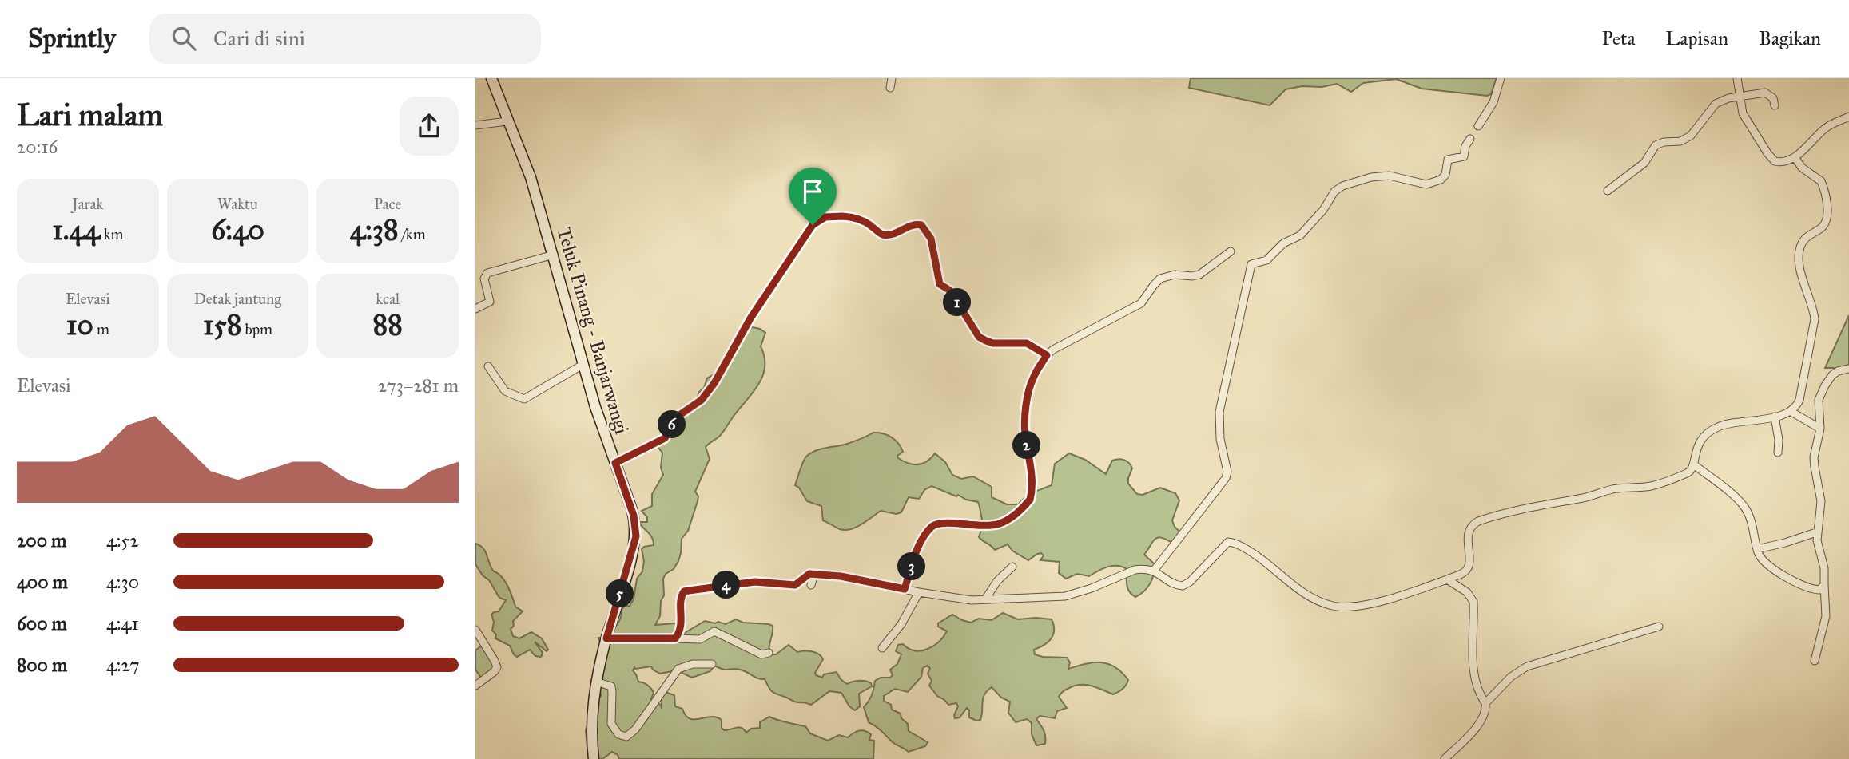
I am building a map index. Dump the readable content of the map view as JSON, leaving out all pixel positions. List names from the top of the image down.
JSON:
{
  "streets": {
    "main road": ["Teluk Pinang - Banjarwangi"]
  },
  "page": {
    "header": "Sprintly",
    "search": "Cari di sini",
    "nav": ["Peta", "Lapisan", "Bagikan"],
    "heading": ["Lari malam", "20:16"],
    "stats": [
      ["Jarak", "1.44 km"],
      ["Waktu", "6:40"],
      ["Pace", "4:38 /km"],
      ["Elevasi", "10 m"],
      ["Detak jantung", "158 bpm"],
      ["kcal", "88"]
    ],
    "pins": [
      "1",
      "6",
      "2",
      "3",
      "4",
      "5"
    ],
    "chart": ["Elevasi", "273–281 m"],
    "list": [
      {
        "name": "200 m",
        "note": "4:52"
      },
      {
        "name": "400 m",
        "note": "4:30"
      },
      {
        "name": "600 m",
        "note": "4:41"
      },
      {
        "name": "800 m",
        "note": "4:27"
      }
    ]
  }
}
